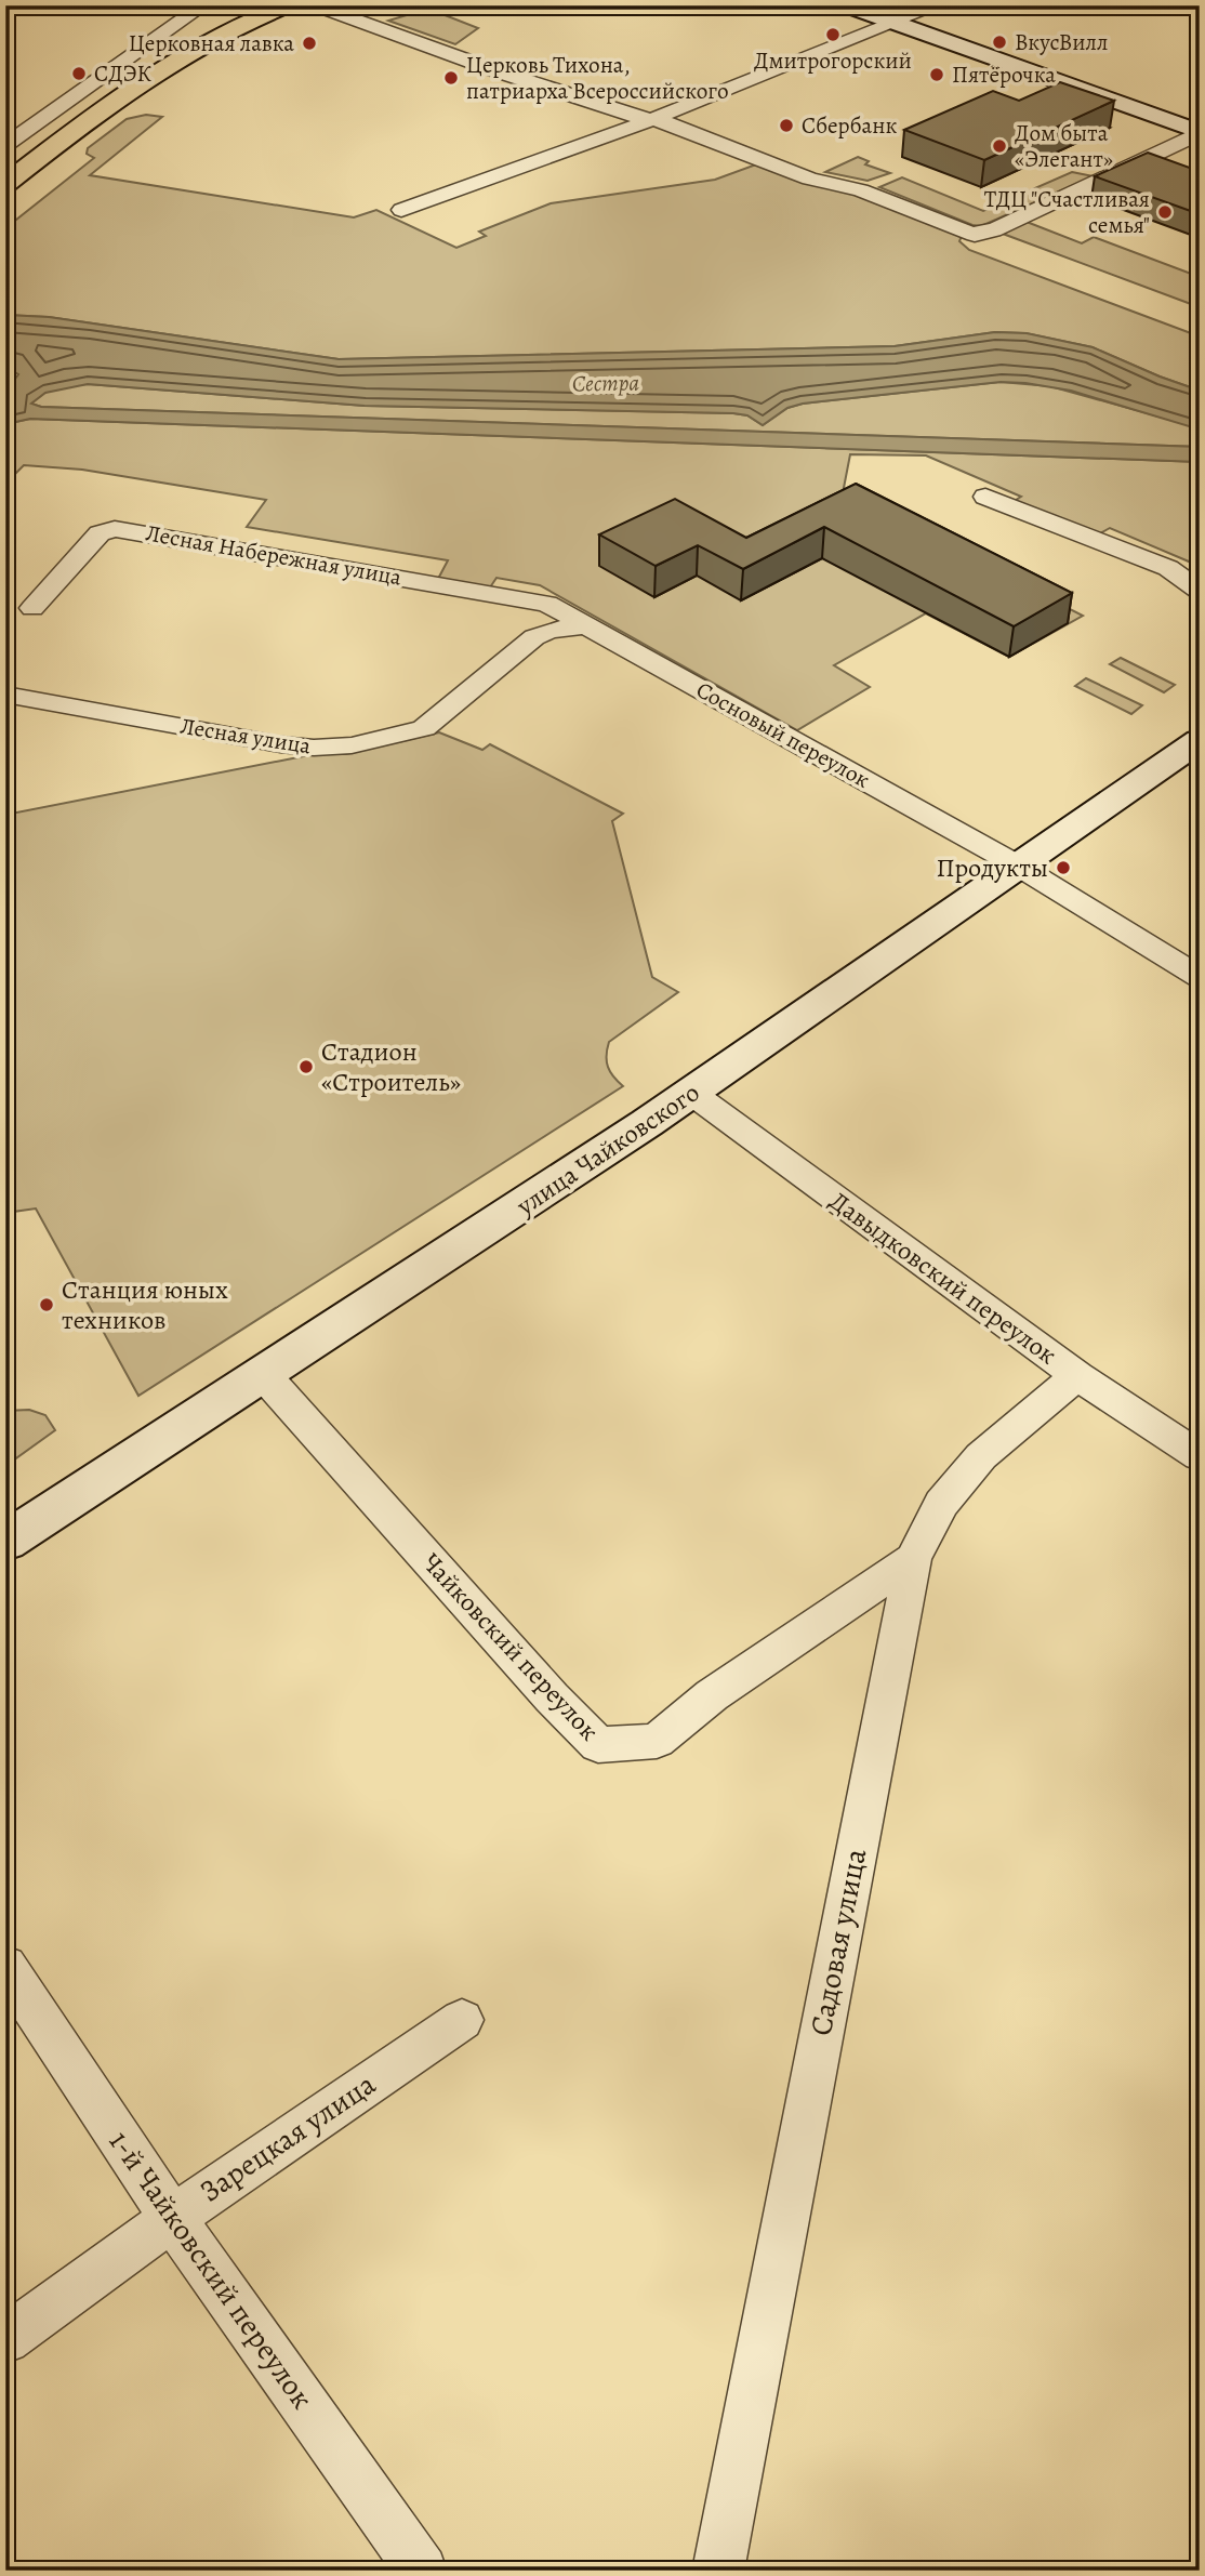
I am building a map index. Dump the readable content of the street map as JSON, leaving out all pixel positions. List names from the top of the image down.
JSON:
{
  "streets": {
    "street": [
      "Лесная Набережная улица",
      "Сосновый переулок",
      "Лесная улица",
      "улица Чайковского",
      "Давыдковский переулок",
      "Чайковский переулок",
      "Садовая улица",
      "Зарецкая улица",
      "1-й Чайковский переулок"
    ]
  },
  "crossings": [
    ["Лесная Набережная улица", "Сосновый переулок"],
    ["Сосновый переулок", "Лесная улица"],
    ["Сосновый переулок", "улица Чайковского"],
    ["улица Чайковского", "Давыдковский переулок"],
    ["улица Чайковского", "Чайковский переулок"],
    ["Давыдковский переулок", "Садовая улица"],
    ["Чайковский переулок", "Садовая улица"],
    ["Зарецкая улица", "1-й Чайковский переулок"]
  ],
  "water": ["Сестра"],
  "places": [
    "Дмитрогорский",
    "ВкусВилл",
    "Церковная лавка",
    "СДЭК",
    "Пятёрочка",
    "Церковь Тихона, патриарха Всероссийского",
    "Сбербанк",
    "Дом быта «Элегант»",
    "ТДЦ \"Счастливая семья\"",
    "Продукты",
    "Стадион «Строитель»",
    "Станция юных техников"
  ]
}
